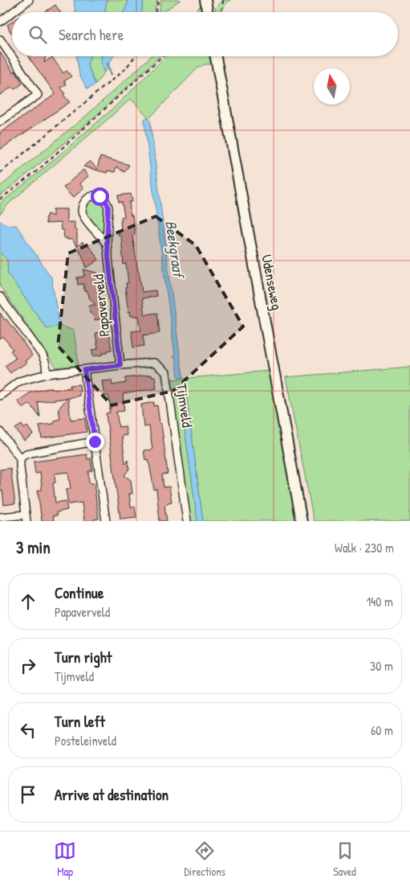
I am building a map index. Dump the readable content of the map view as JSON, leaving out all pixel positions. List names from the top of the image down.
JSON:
{
  "streets": {
    "main road": ["Udenseweg"],
    "street": ["Papaverveld", "Tijmveld"]
  },
  "crossings": [
    ["Papaverveld", "Tijmveld"]
  ],
  "water": ["Beekgraaf"],
  "north": "top",
  "page": {
    "search": "Search here",
    "heading": ["3 min", "Walk · 230 m"],
    "list": [
      ["Continue", "Papaverveld", "140 m"],
      ["Turn right", "Tijmveld", "30 m"],
      ["Turn left", "Posteleinveld", "60 m"],
      "Arrive at destination"
    ],
    "nav": ["Map", "Directions", "Saved"]
  }
}
